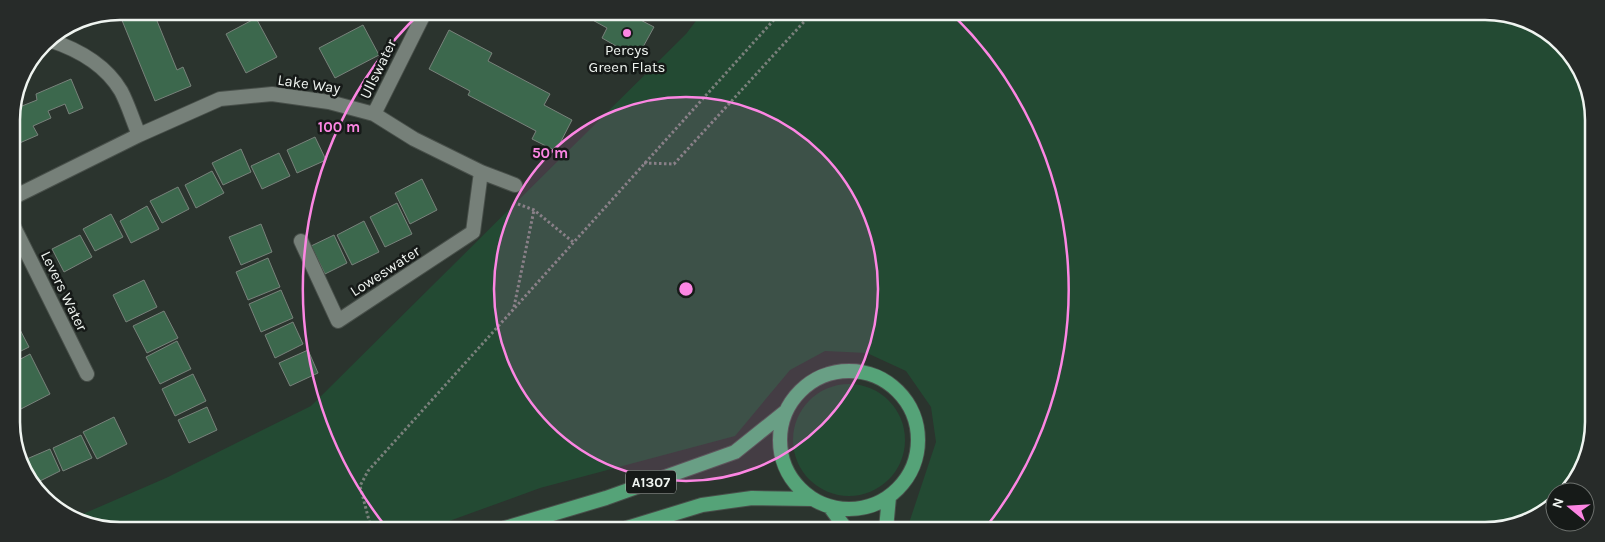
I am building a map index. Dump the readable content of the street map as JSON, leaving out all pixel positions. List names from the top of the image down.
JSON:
{
  "streets": {
    "main road": ["A1307"],
    "street": [
      "Ullswater",
      "Lake Way",
      "Loweswater",
      "Levers Water"
    ]
  },
  "crossings": [
    ["Ullswater", "Lake Way"],
    ["Lake Way", "Loweswater"]
  ],
  "places": ["Percys Green Flats"],
  "north": "left",
  "rings": ["100 m", "50 m"]
}
